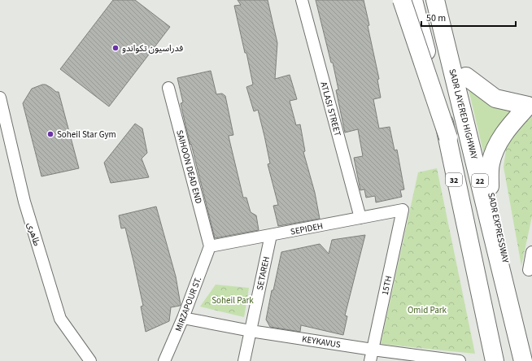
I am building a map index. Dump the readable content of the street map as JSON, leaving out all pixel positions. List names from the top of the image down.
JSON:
{
  "streets": {
    "highway": [
      "SADR LAYERED HIGHWAY",
      "32",
      "22",
      "SADR EXPRESSWAY"
    ],
    "street": [
      "ATLASI STREET",
      "SAIHOON DEAD END",
      "SEPIDEH",
      "طاهری",
      "SETAREH",
      "15TH",
      "MIRZAPOUR ST.",
      "KEYKAVUS"
    ]
  },
  "crossings": [
    ["ATLASI STREET", "SEPIDEH"],
    ["SAIHOON DEAD END", "SEPIDEH"],
    ["SAIHOON DEAD END", "MIRZAPOUR ST."],
    ["32", "22"],
    ["SEPIDEH", "SETAREH"],
    ["SEPIDEH", "15TH"],
    ["SEPIDEH", "MIRZAPOUR ST."],
    ["SETAREH", "KEYKAVUS"],
    ["15TH", "KEYKAVUS"],
    ["MIRZAPOUR ST.", "KEYKAVUS"]
  ],
  "parks": ["Soheil Park", "Omid Park"],
  "places": ["فدراسیون تکواندو", "Soheil Star Gym"],
  "scale_bar": "50 m"
}
